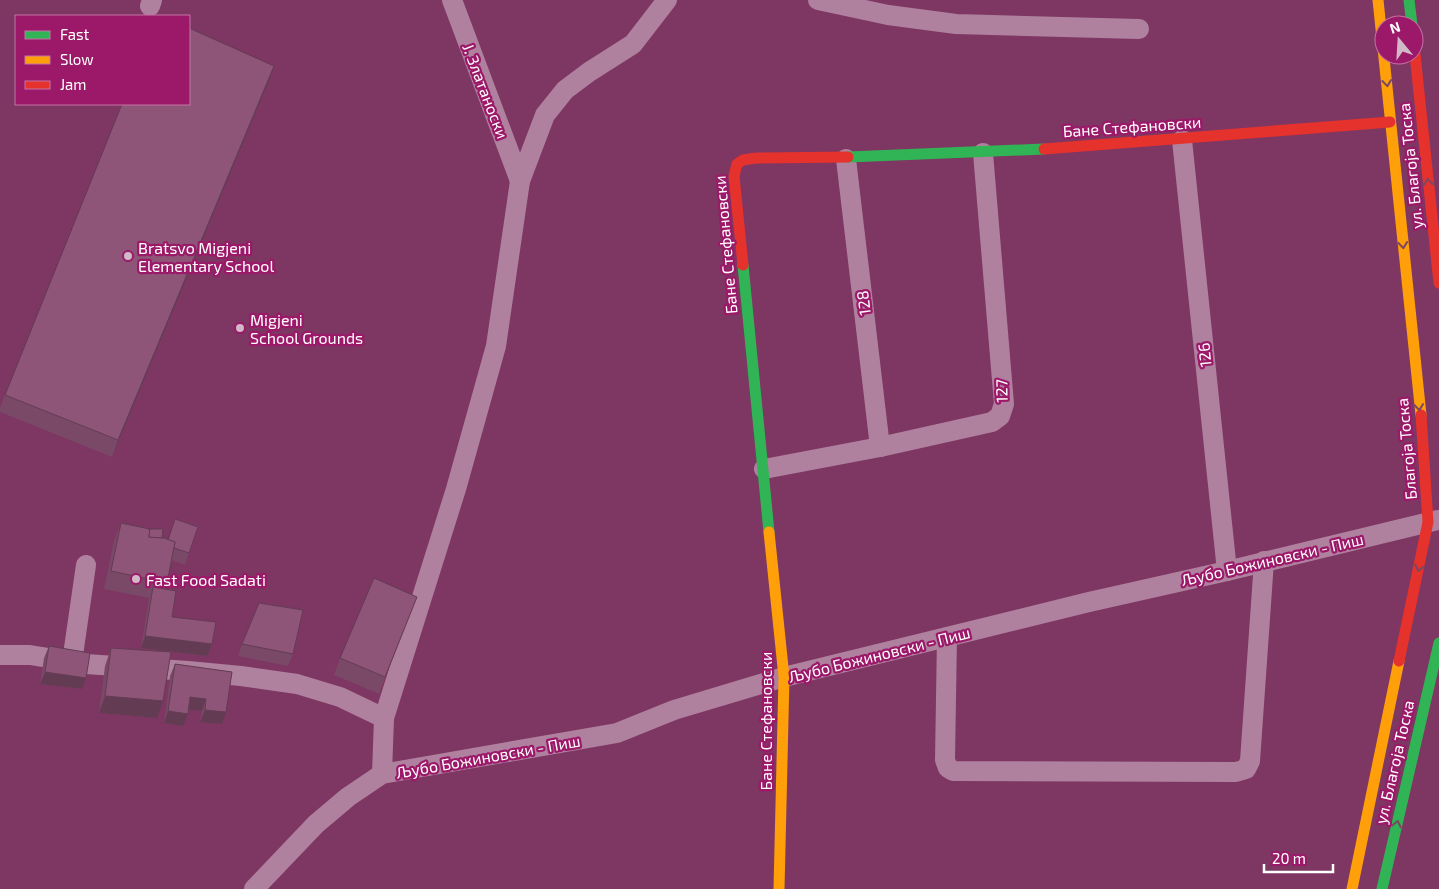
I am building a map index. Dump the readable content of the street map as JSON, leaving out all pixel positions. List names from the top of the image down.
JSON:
{
  "streets": {
    "main road": ["Бане Стефановски", "ул. Благоја Тоска", "Благоја Тоска"],
    "street": [
      "Ј. Златаноски",
      "128",
      "126",
      "127",
      "Љубо Божиновски - Пиш"
    ]
  },
  "crossings": [
    ["Бане Стефановски", "128"],
    ["Бане Стефановски", "126"],
    ["Бане Стефановски", "127"],
    ["Бане Стефановски", "Благоја Тоска"],
    ["Бане Стефановски", "Љубо Божиновски - Пиш"],
    ["128", "127"],
    ["126", "Љубо Божиновски - Пиш"],
    ["Благоја Тоска", "Љубо Божиновски - Пиш"]
  ],
  "one_way": ["ул. Благоја Тоска", "Благоја Тоска"],
  "places": ["Bratsvo Migjeni Elementary School", "Migjeni School Grounds", "Fast Food Sadati"],
  "legend": ["Fast", "Slow", "Jam"],
  "scale_bar": "20 m",
  "north": "top"
}
